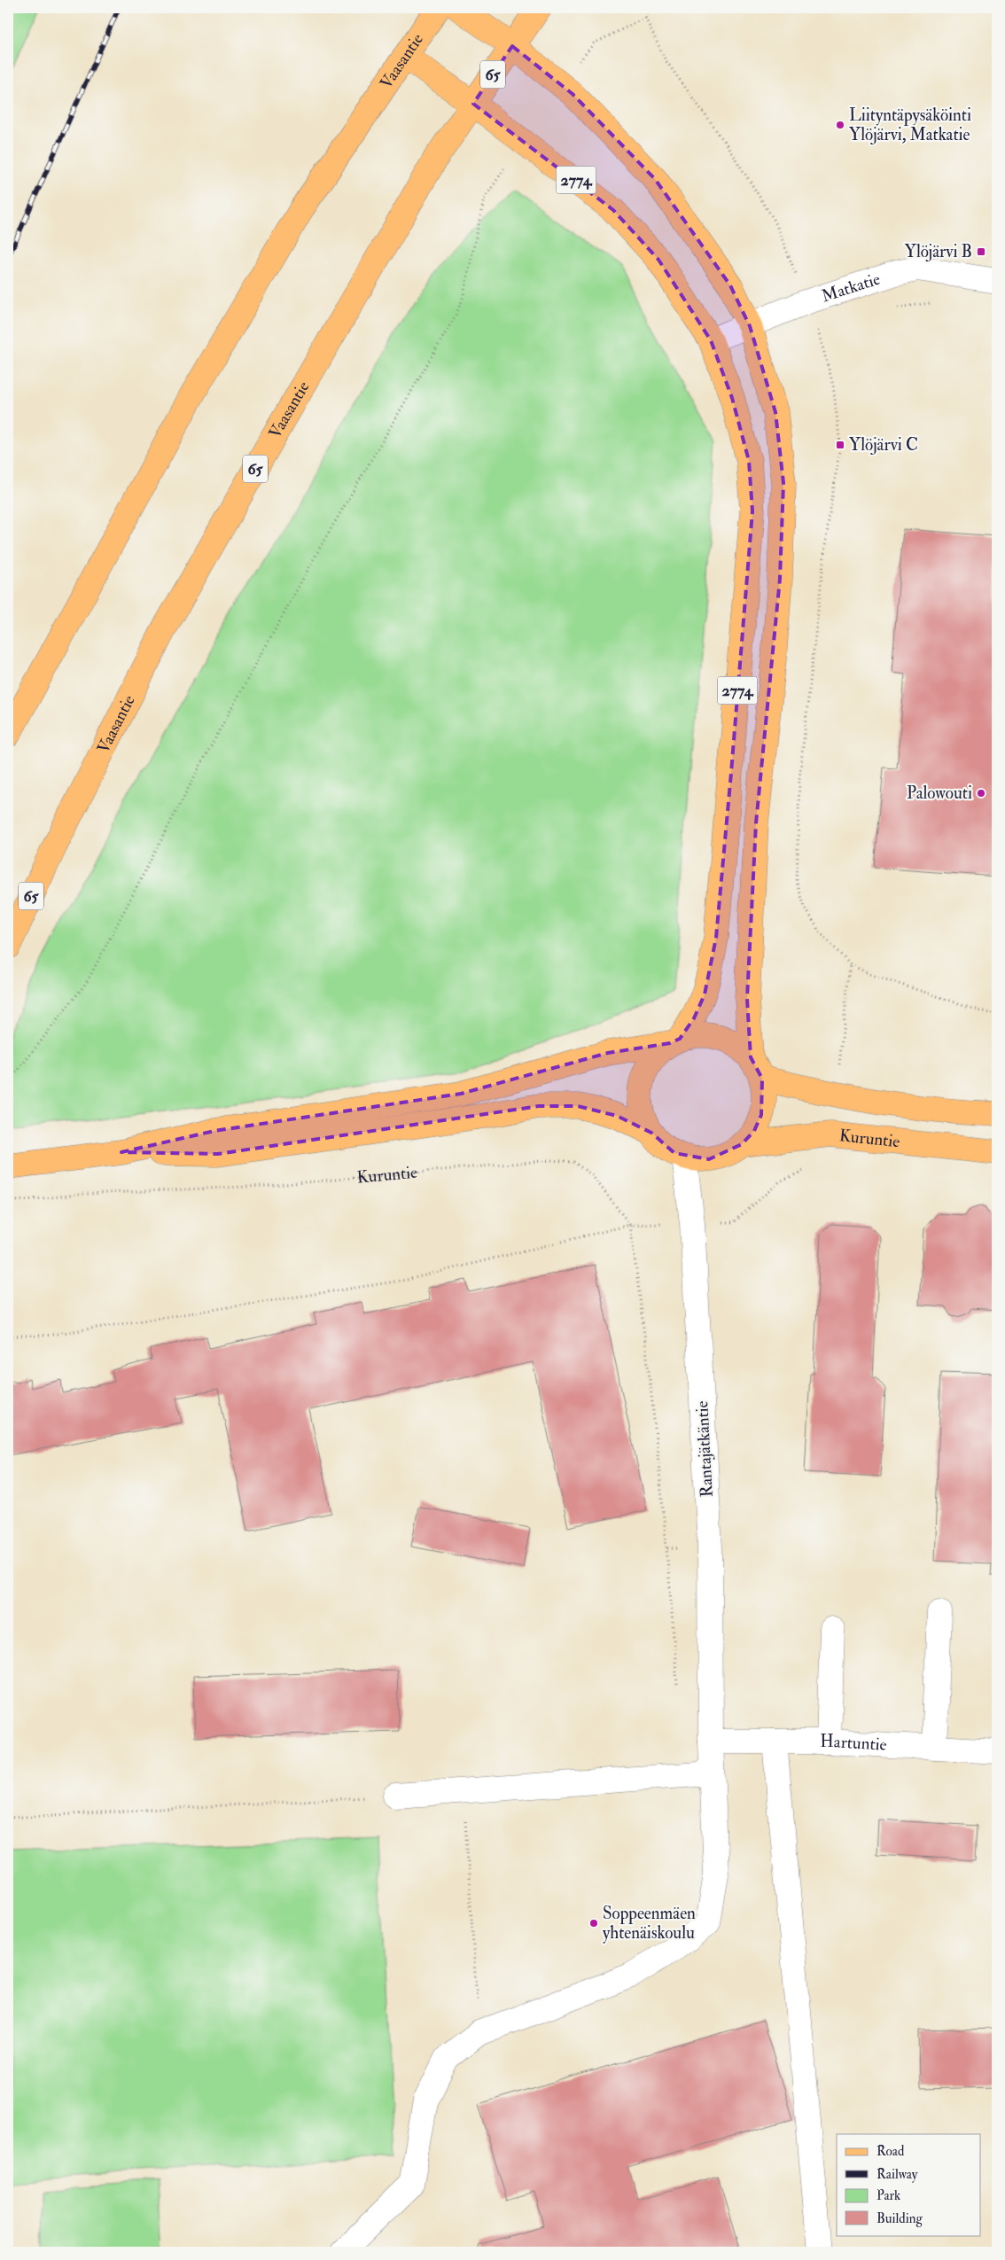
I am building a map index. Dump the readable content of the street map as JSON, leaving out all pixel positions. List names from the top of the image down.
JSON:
{
  "streets": {
    "main road": [
      "Vaasantie",
      "65",
      "2774",
      "Kuruntie"
    ],
    "street": ["Matkatie", "Rantajätkäntie", "Hartuntie"]
  },
  "crossings": [
    ["Vaasantie", "2774"],
    ["2774", "Matkatie"],
    ["2774", "Kuruntie"],
    ["2774", "Rantajätkäntie"],
    ["Kuruntie", "Rantajätkäntie"],
    ["Rantajätkäntie", "Hartuntie"]
  ],
  "places": {
    "other": ["Liityntäpysäköinti Ylöjärvi, Matkatie", "Palowouti", "Soppeenmäen yhtenäiskoulu"],
    "transit": ["Ylöjärvi B", "Ylöjärvi C"]
  },
  "legend": [
    "Road",
    "Railway",
    "Park",
    "Building"
  ]
}
